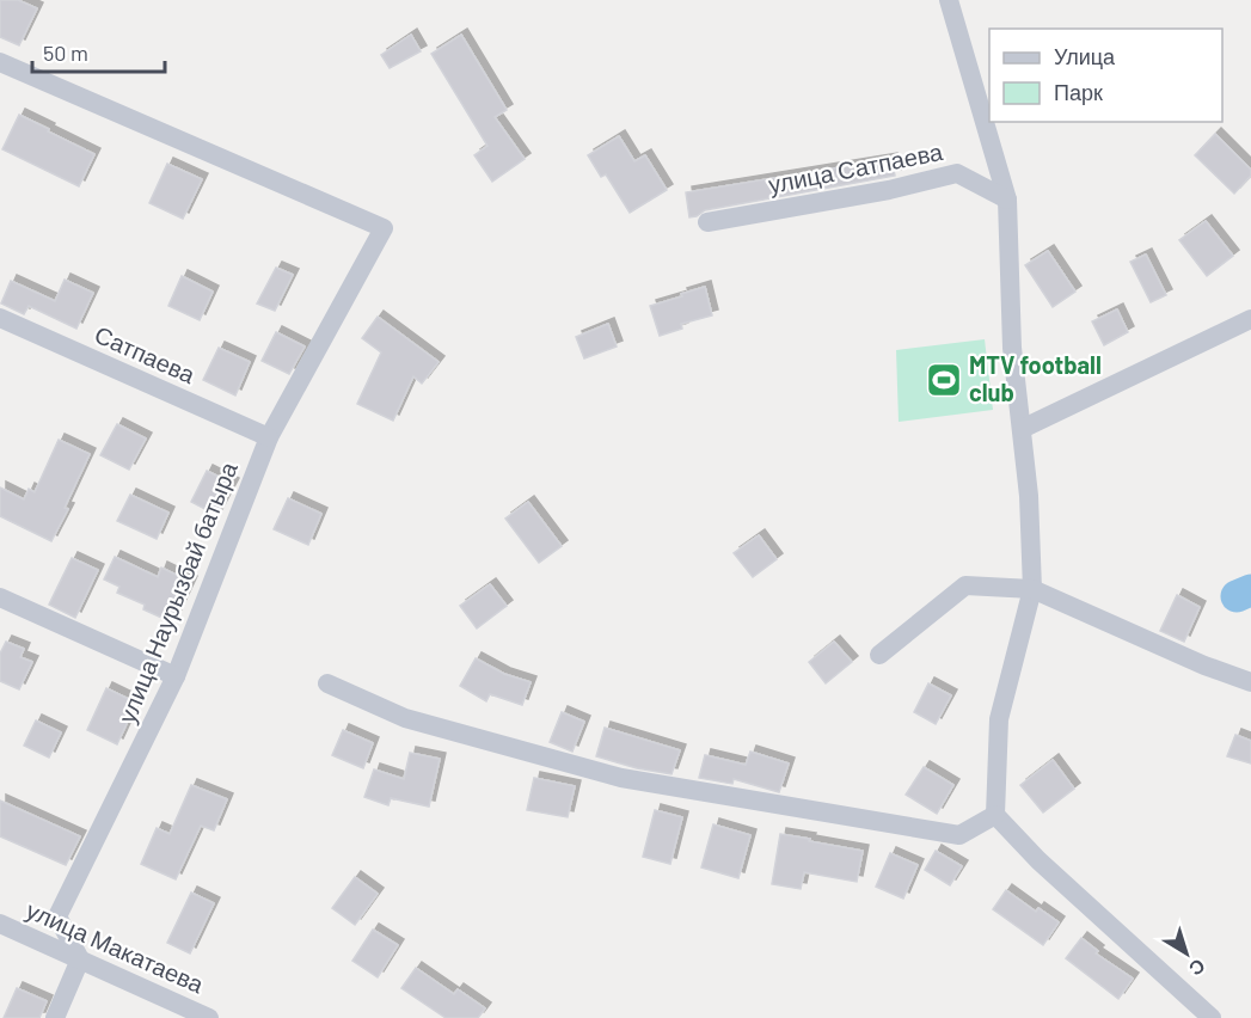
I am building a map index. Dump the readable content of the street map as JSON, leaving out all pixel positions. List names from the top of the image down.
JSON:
{
  "streets": {
    "street": [
      "улица Сатпаева",
      "Сатпаева",
      "улица Наурызбай батыра",
      "улица Макатаева"
    ]
  },
  "crossings": [
    ["Сатпаева", "улица Наурызбай батыра"],
    ["улица Наурызбай батыра", "улица Макатаева"]
  ],
  "places": {
    "sports": ["MTV football club"]
  },
  "legend": ["Улица", "Парк"],
  "scale_bar": "50 m",
  "north": "bottom right"
}
